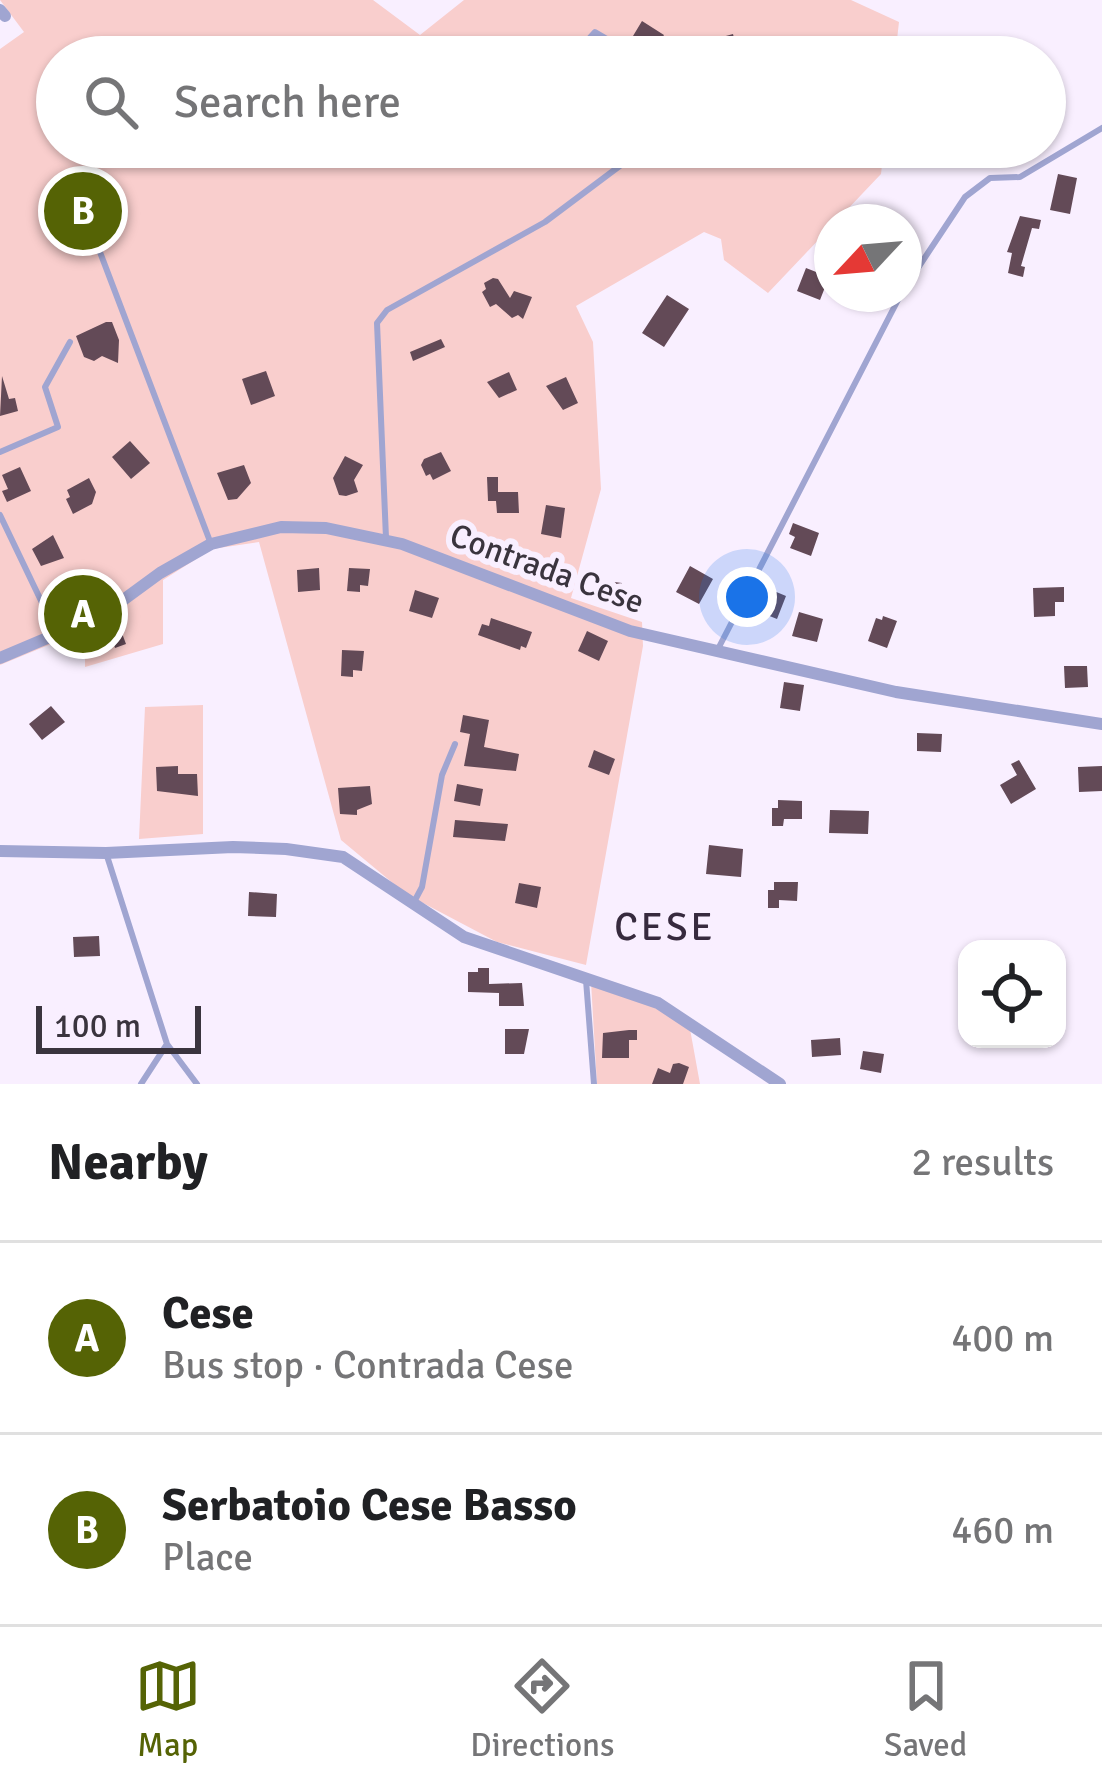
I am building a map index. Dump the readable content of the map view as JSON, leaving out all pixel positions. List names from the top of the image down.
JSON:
{
  "streets": {
    "street": ["Contrada Cese"]
  },
  "districts": ["CESE"],
  "scale_bar": "100 m",
  "north": "bottom left",
  "page": {
    "search": "Search here",
    "pins": ["B", "A"],
    "scale": "100 m",
    "heading": ["Nearby", "2 results"],
    "list": [
      {
        "mark": "A",
        "name": "Cese",
        "note": "Bus stop · Contrada Cese",
        "value": "400 m"
      },
      {
        "mark": "B",
        "name": "Serbatoio Cese Basso",
        "note": "Place",
        "value": "460 m"
      }
    ],
    "nav": ["Map", "Directions", "Saved"]
  }
}
